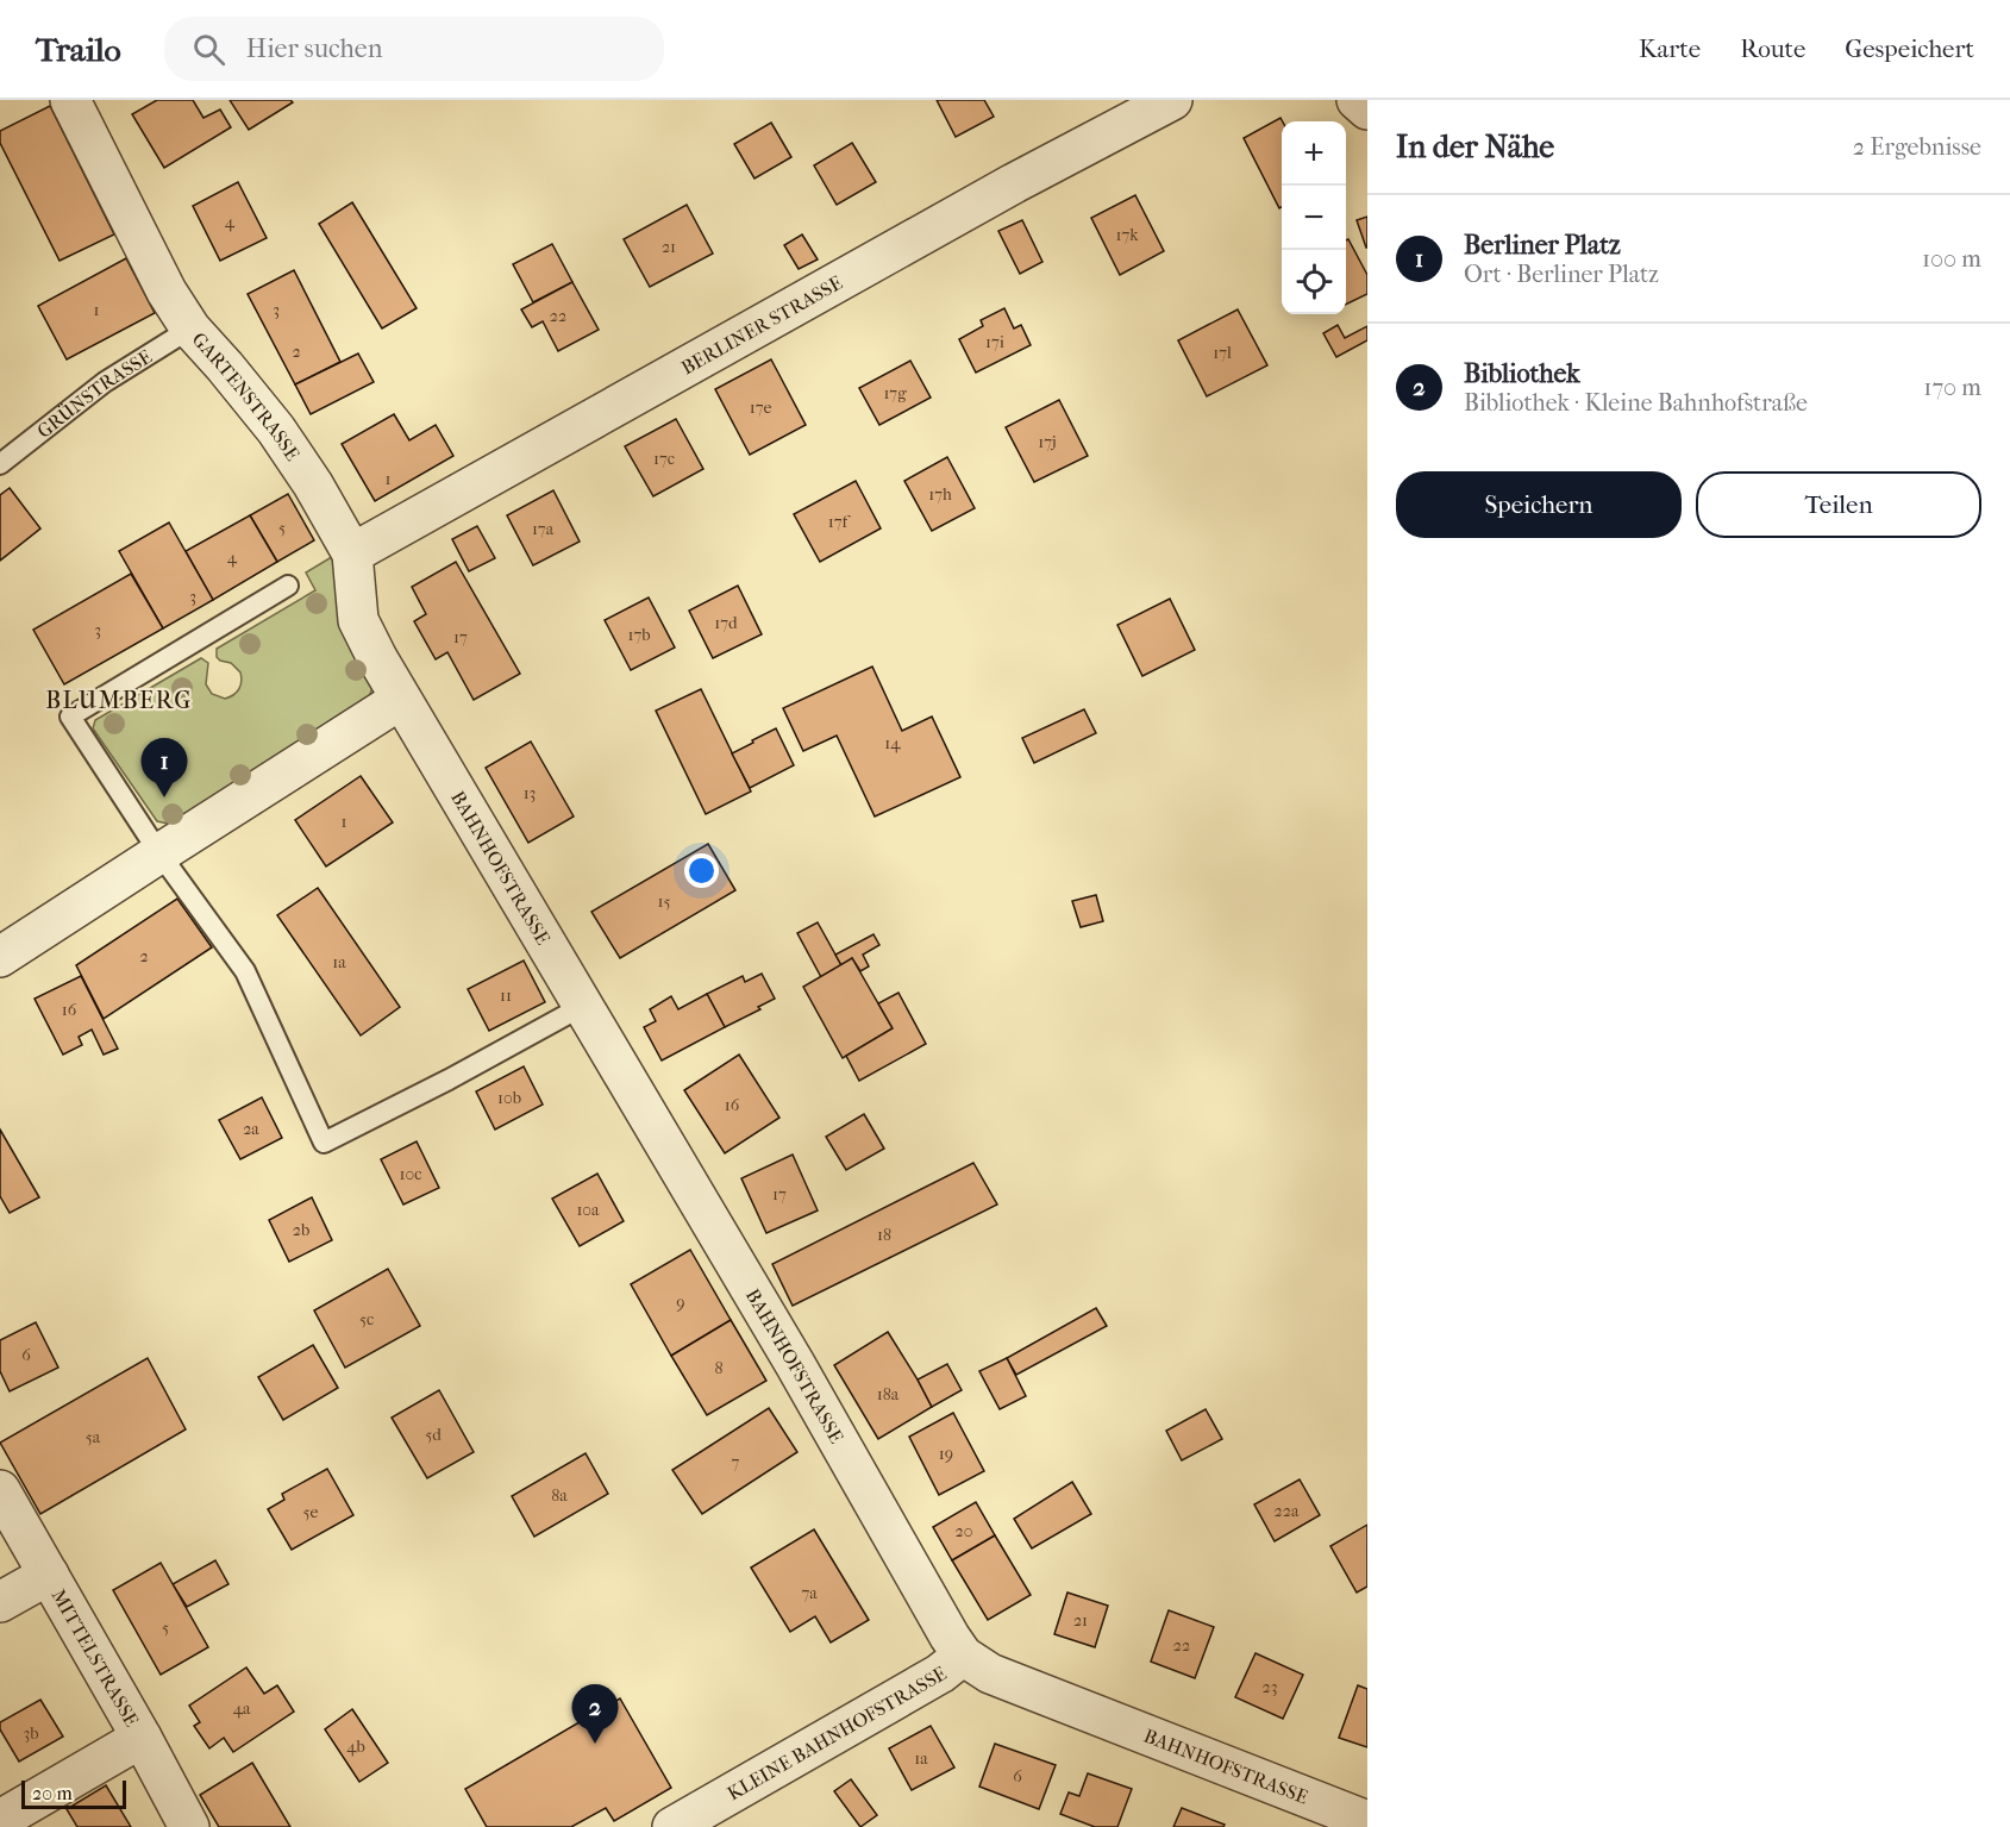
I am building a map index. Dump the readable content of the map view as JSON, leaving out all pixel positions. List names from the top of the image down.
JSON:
{
  "streets": {
    "street": [
      "BERLINER STRASSE",
      "GARTENSTRASSE",
      "BAHNHOFSTRASSE",
      "MITTELSTRASSE",
      "KLEINE BAHNHOFSTRASSE"
    ],
    "lane": ["GRÜNSTRASSE"]
  },
  "crossings": [
    ["BERLINER STRASSE", "GARTENSTRASSE"],
    ["GRÜNSTRASSE", "GARTENSTRASSE"],
    ["GARTENSTRASSE", "BAHNHOFSTRASSE"],
    ["BAHNHOFSTRASSE", "KLEINE BAHNHOFSTRASSE"]
  ],
  "districts": ["BLUMBERG"],
  "house_numbers": [
    "4",
    "17k",
    "21",
    "1",
    "3",
    "22",
    "17i",
    "2",
    "17l",
    "17g",
    "17e",
    "17j",
    "17c",
    "1",
    "17h",
    "17f",
    "5",
    "17a",
    "4",
    "3",
    "17d",
    "3",
    "17b",
    "17",
    "14",
    "13",
    "1",
    "15",
    "2",
    "1a",
    "11",
    "16",
    "10b",
    "16",
    "2a",
    "10c",
    "17",
    "10a",
    "2b",
    "18",
    "9",
    "5c",
    "6",
    "8",
    "18a",
    "5d",
    "5a",
    "19",
    "7",
    "8a",
    "22a",
    "5e",
    "20",
    "7a",
    "21",
    "5",
    "22",
    "23",
    "4a",
    "3b",
    "4b",
    "1a",
    "6"
  ],
  "scale_bar": "20 m",
  "page": {
    "header": "Trailo",
    "search": "Hier suchen",
    "nav": ["Karte", "Route", "Gespeichert"],
    "heading": ["In der Nähe", "2 Ergebnisse"],
    "map_buttons": ["+", "−"],
    "list": [
      {
        "mark": "1",
        "name": "Berliner Platz",
        "note": "Ort · Berliner Platz",
        "value": "100 m"
      },
      {
        "mark": "2",
        "name": "Bibliothek",
        "note": "Bibliothek · Kleine Bahnhofstraße",
        "value": "170 m"
      }
    ],
    "buttons": ["Speichern", "Teilen"],
    "pins": ["1", "2"],
    "scale": "20 m"
  }
}
